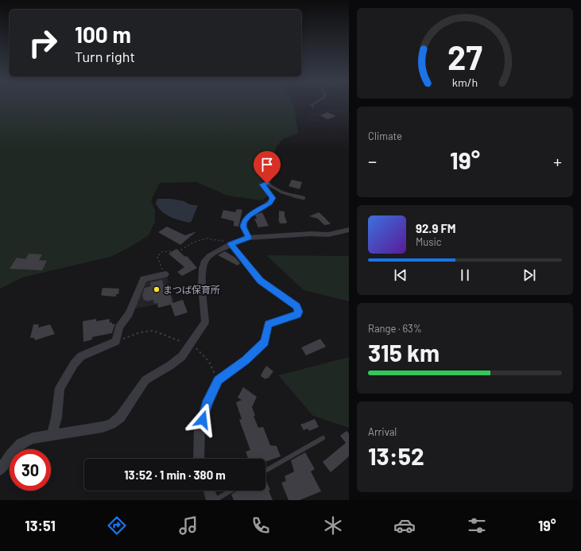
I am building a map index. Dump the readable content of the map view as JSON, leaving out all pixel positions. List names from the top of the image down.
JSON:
{
  "places": ["まつば保育所"],
  "page": {
    "turn": ["100 m", "Turn right"],
    "tile": [
      "Climate",
      ["Range · 63%", "315 km"],
      ["Arrival", "13:52"]
    ],
    "heat": ["−", "19°", "+"],
    "song": ["92.9 FM", "Music"],
    "limit": "30",
    "trip": "13:52 · 1 min · 380 m",
    "tabs": ["13:51", "19°"],
    "gauge": ["27", "km/h"]
  }
}
